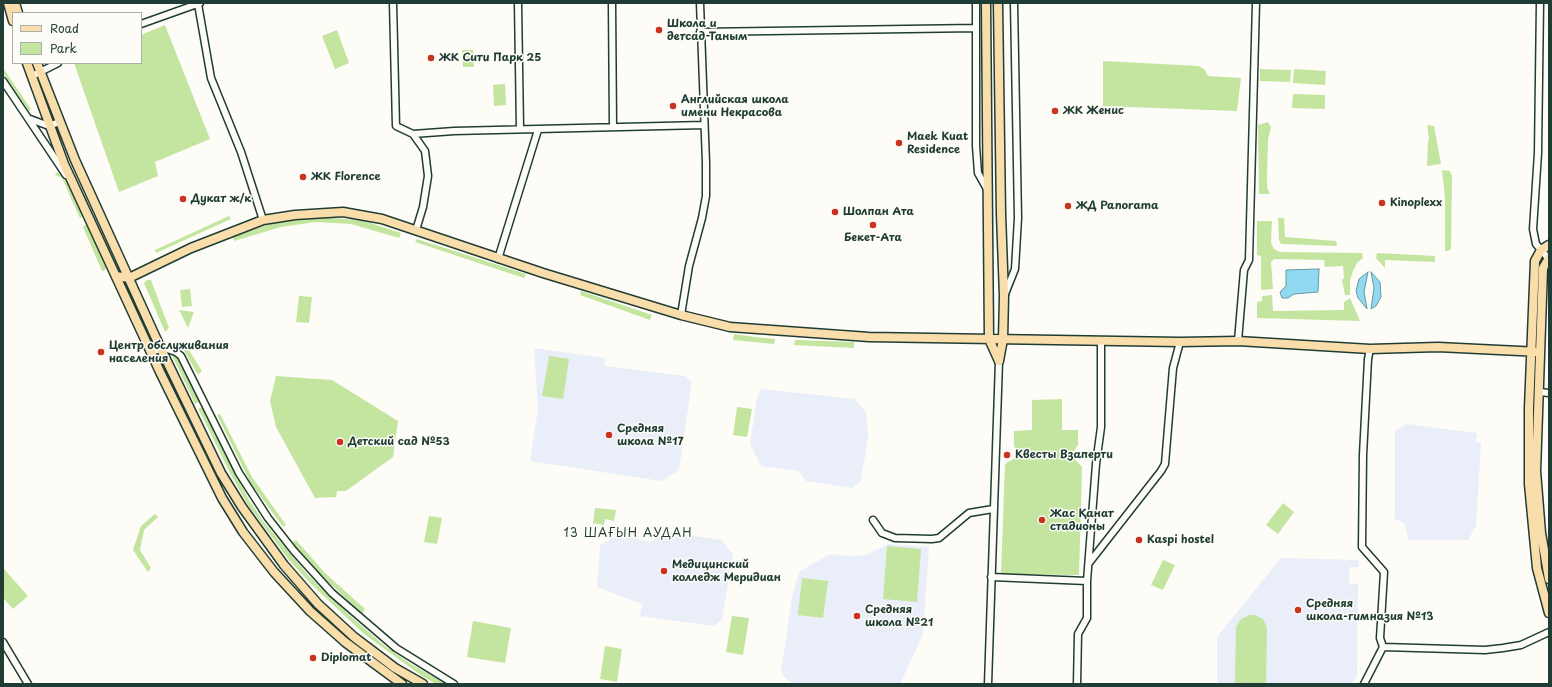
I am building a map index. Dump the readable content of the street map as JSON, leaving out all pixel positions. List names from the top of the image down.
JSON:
{
  "districts": ["13 ШАҒЫН АУДАН"],
  "places": [
    "Школа и детсад Таным",
    "ЖК Сити Парк 25",
    "Английская школа имени Некрасова",
    "ЖК Женис",
    "Maek Kuat Residence",
    "ЖК Florence",
    "Дукат ж/к",
    "Kinoplexx",
    "ЖД Panorama",
    "Шолпан Ата",
    "Бекет-Ата",
    "Центр обслуживания населения",
    "Средняя школа №17",
    "Детский сад №53",
    "Квесты Взаперти",
    "Жас Қанат стадионы",
    "Kaspi hostel",
    "Медицинский колледж Меридиан",
    "Средняя школа-гимназия №13",
    "Средняя школа №21",
    "Diplomat"
  ],
  "legend": ["Road", "Park"]
}
